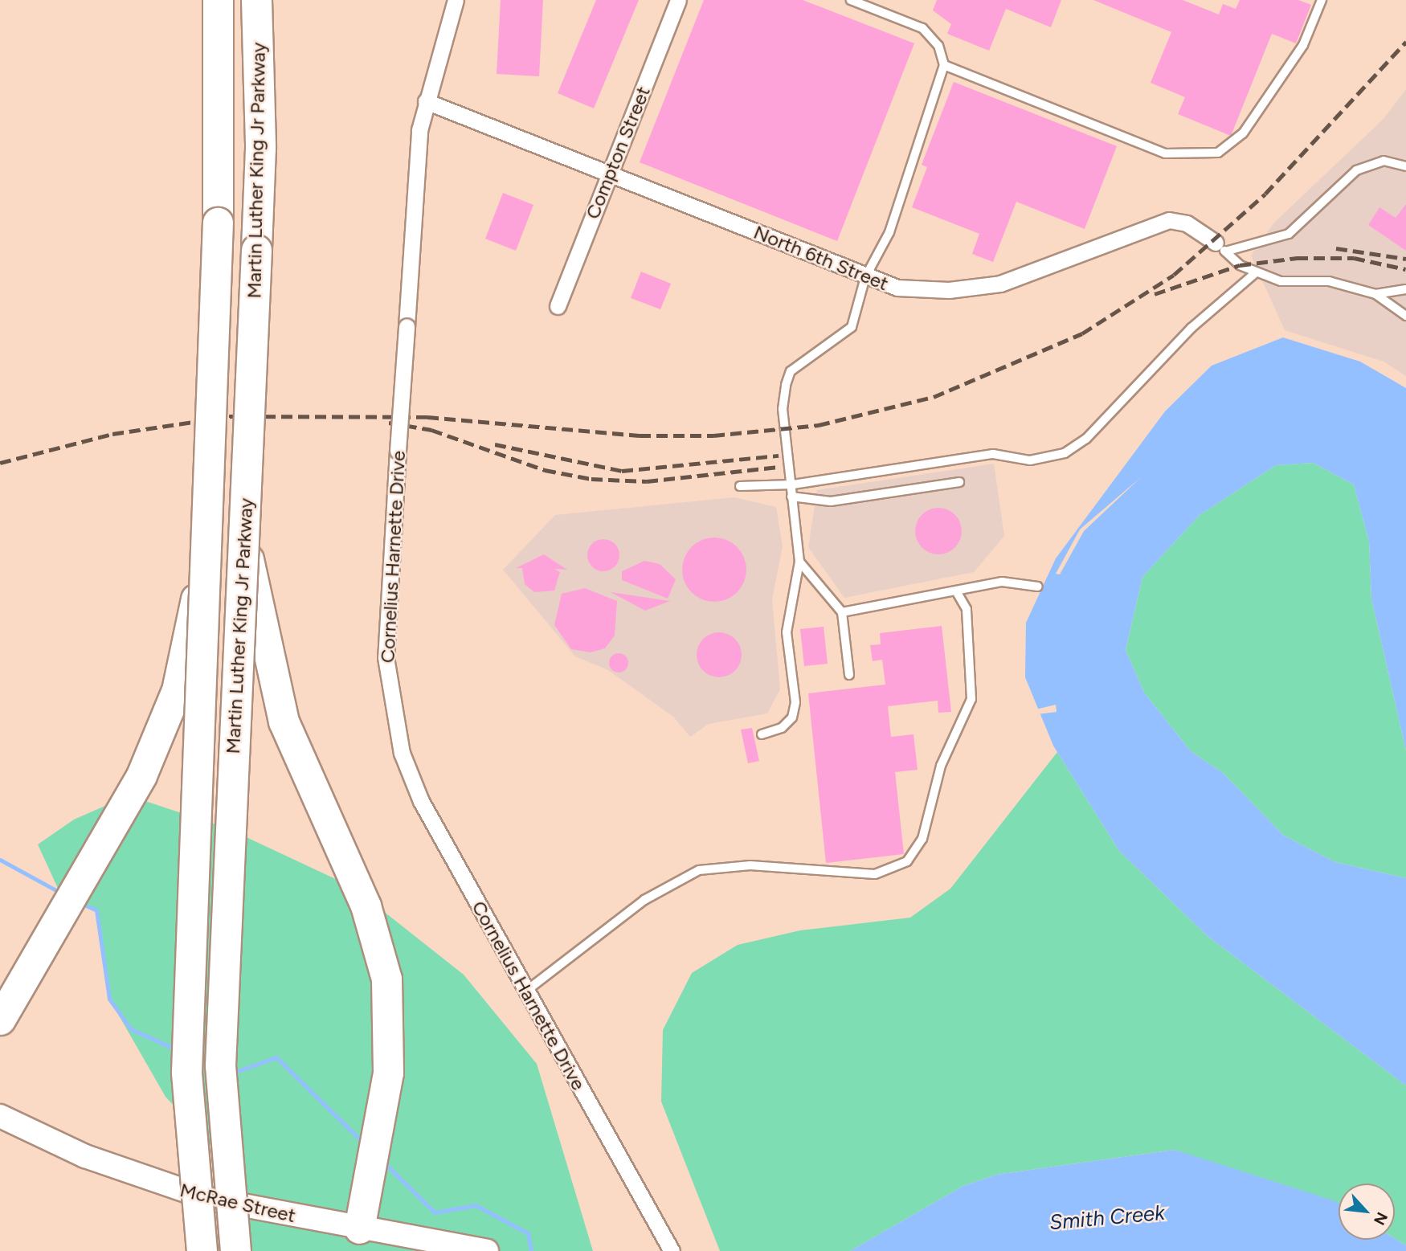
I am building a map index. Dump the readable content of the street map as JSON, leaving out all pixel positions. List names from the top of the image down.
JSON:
{
  "streets": {
    "highway": ["Martin Luther King Jr Parkway"],
    "main road": ["McRae Street"],
    "street": ["Compton Street", "North 6th Street", "Cornelius Harnette Drive"]
  },
  "crossings": [
    ["Compton Street", "North 6th Street"],
    ["North 6th Street", "Cornelius Harnette Drive"]
  ],
  "water": ["Smith Creek"],
  "north": "bottom right"
}
